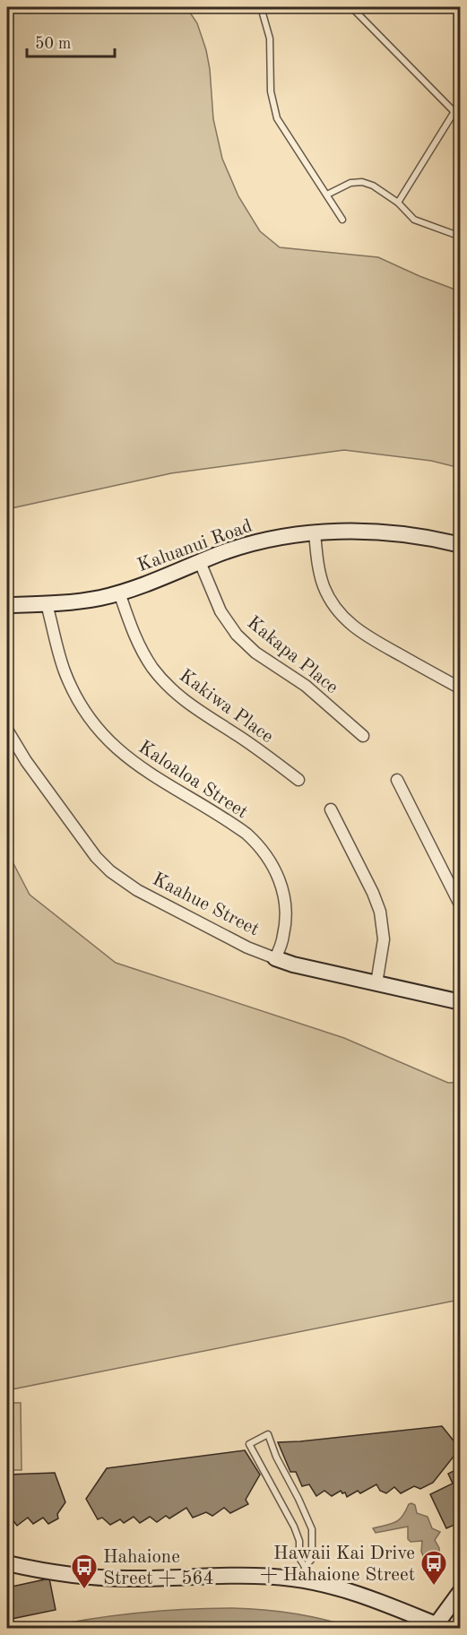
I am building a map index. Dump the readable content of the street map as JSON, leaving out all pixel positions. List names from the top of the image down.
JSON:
{
  "streets": {
    "street": [
      "Kaluanui Road",
      "Kakapa Place",
      "Kakiwa Place",
      "Kaloaloa Street",
      "Kaahue Street"
    ]
  },
  "crossings": [
    ["Kaluanui Road", "Kakapa Place"],
    ["Kaluanui Road", "Kakiwa Place"],
    ["Kaluanui Road", "Kaloaloa Street"],
    ["Kaloaloa Street", "Kaahue Street"]
  ],
  "places": {
    "bus stop": ["Hawaii Kai Drive + Hahaione Street", "Hahaione Street + 564"]
  },
  "scale_bar": "50 m"
}
